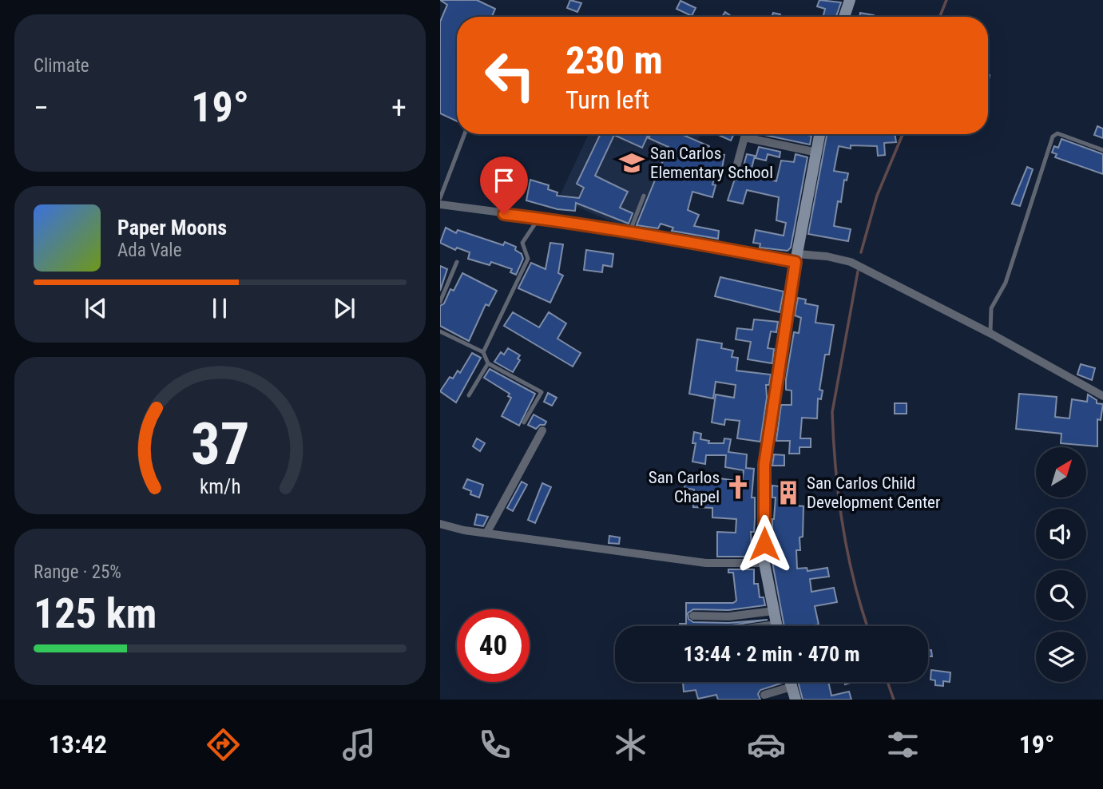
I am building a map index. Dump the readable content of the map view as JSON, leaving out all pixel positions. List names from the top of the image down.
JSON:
{
  "places": {
    "school or university": ["San Carlos Elementary School"],
    "church": ["San Carlos Chapel"],
    "building": ["San Carlos Child Development Center"]
  },
  "north": "top right",
  "page": {
    "tile": [
      "Climate",
      ["Range · 25%", "125 km"]
    ],
    "turn": ["230 m", "Turn left"],
    "heat": ["−", "19°", "+"],
    "song": ["Paper Moons", "Ada Vale"],
    "limit": "40",
    "trip": "13:44 · 2 min · 470 m",
    "tabs": ["13:42", "19°"],
    "gauge": ["37", "km/h"]
  }
}
